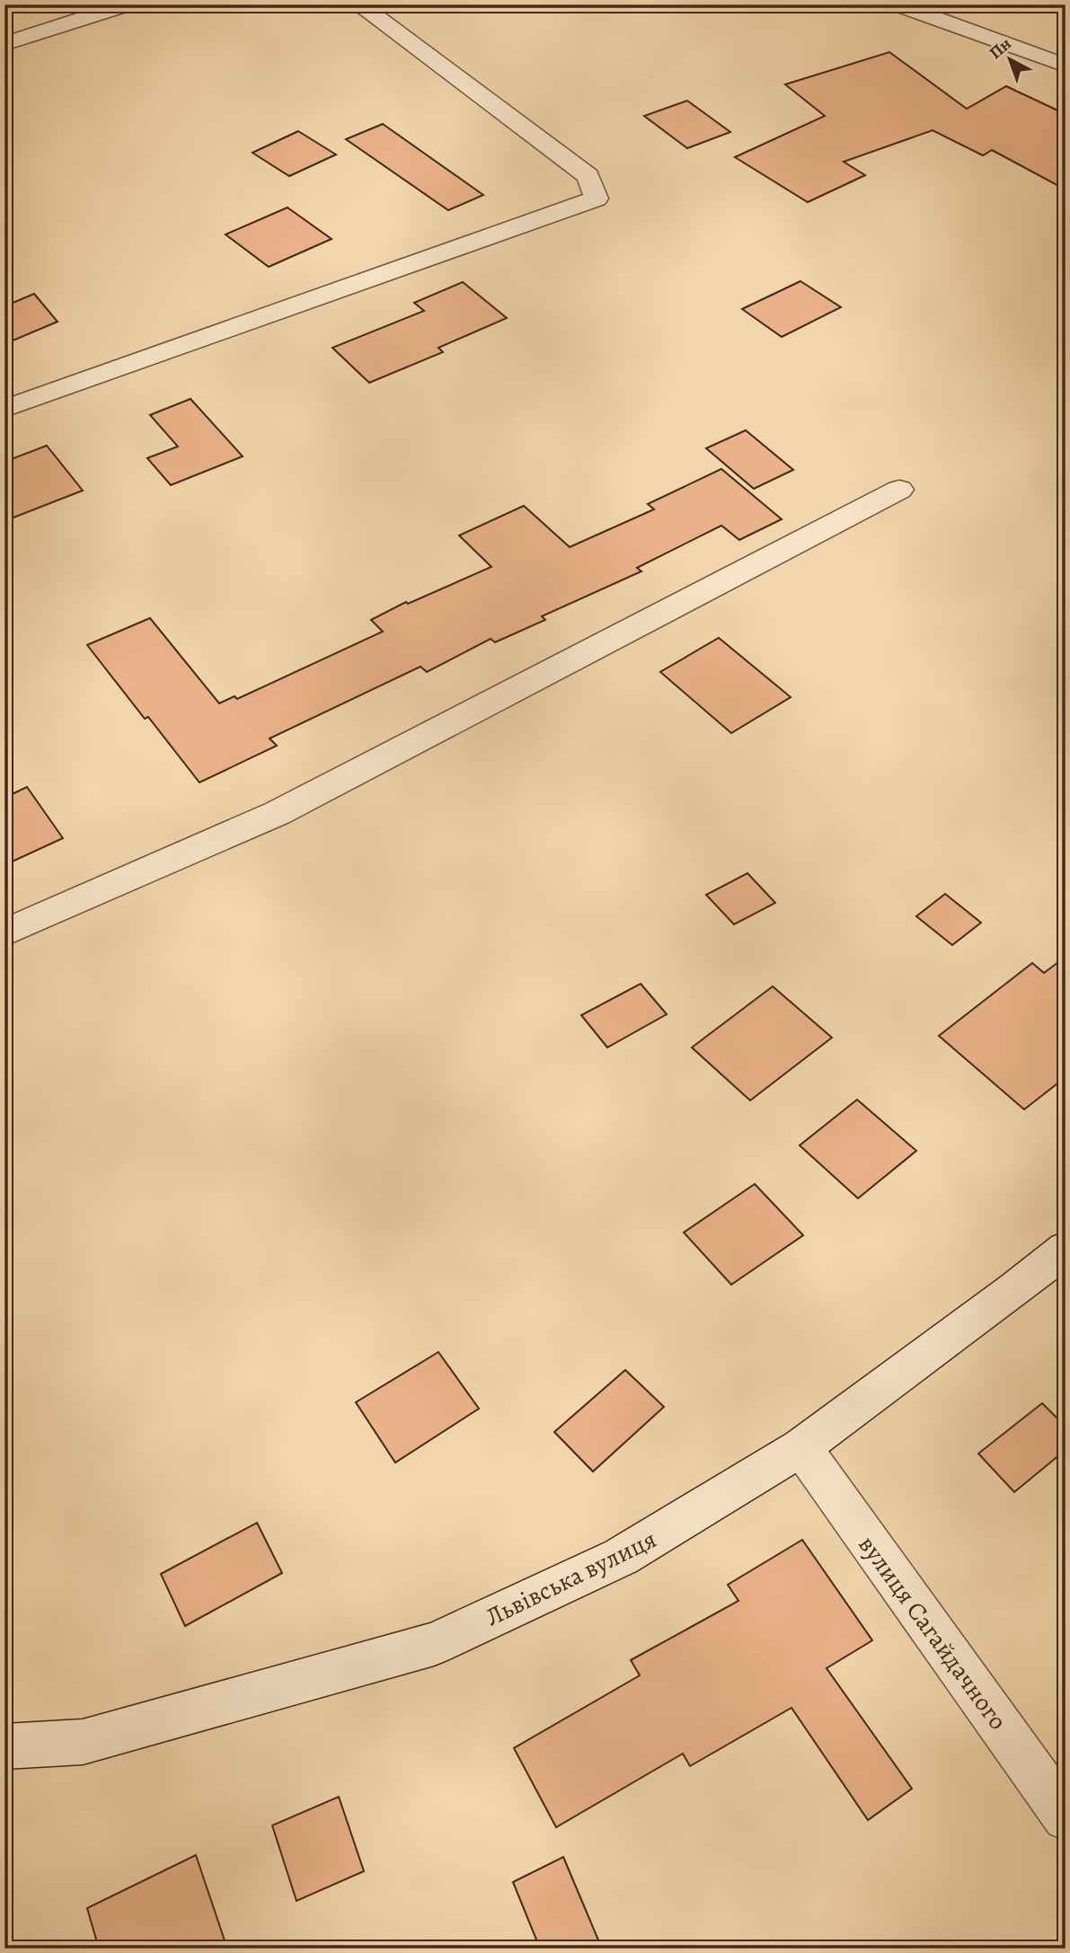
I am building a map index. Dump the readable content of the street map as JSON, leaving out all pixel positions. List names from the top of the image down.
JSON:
{
  "streets": {
    "street": ["Львівська вулиця", "вулиця Сагайдачного"]
  },
  "crossings": [
    ["Львівська вулиця", "вулиця Сагайдачного"]
  ],
  "north": "top left"
}
